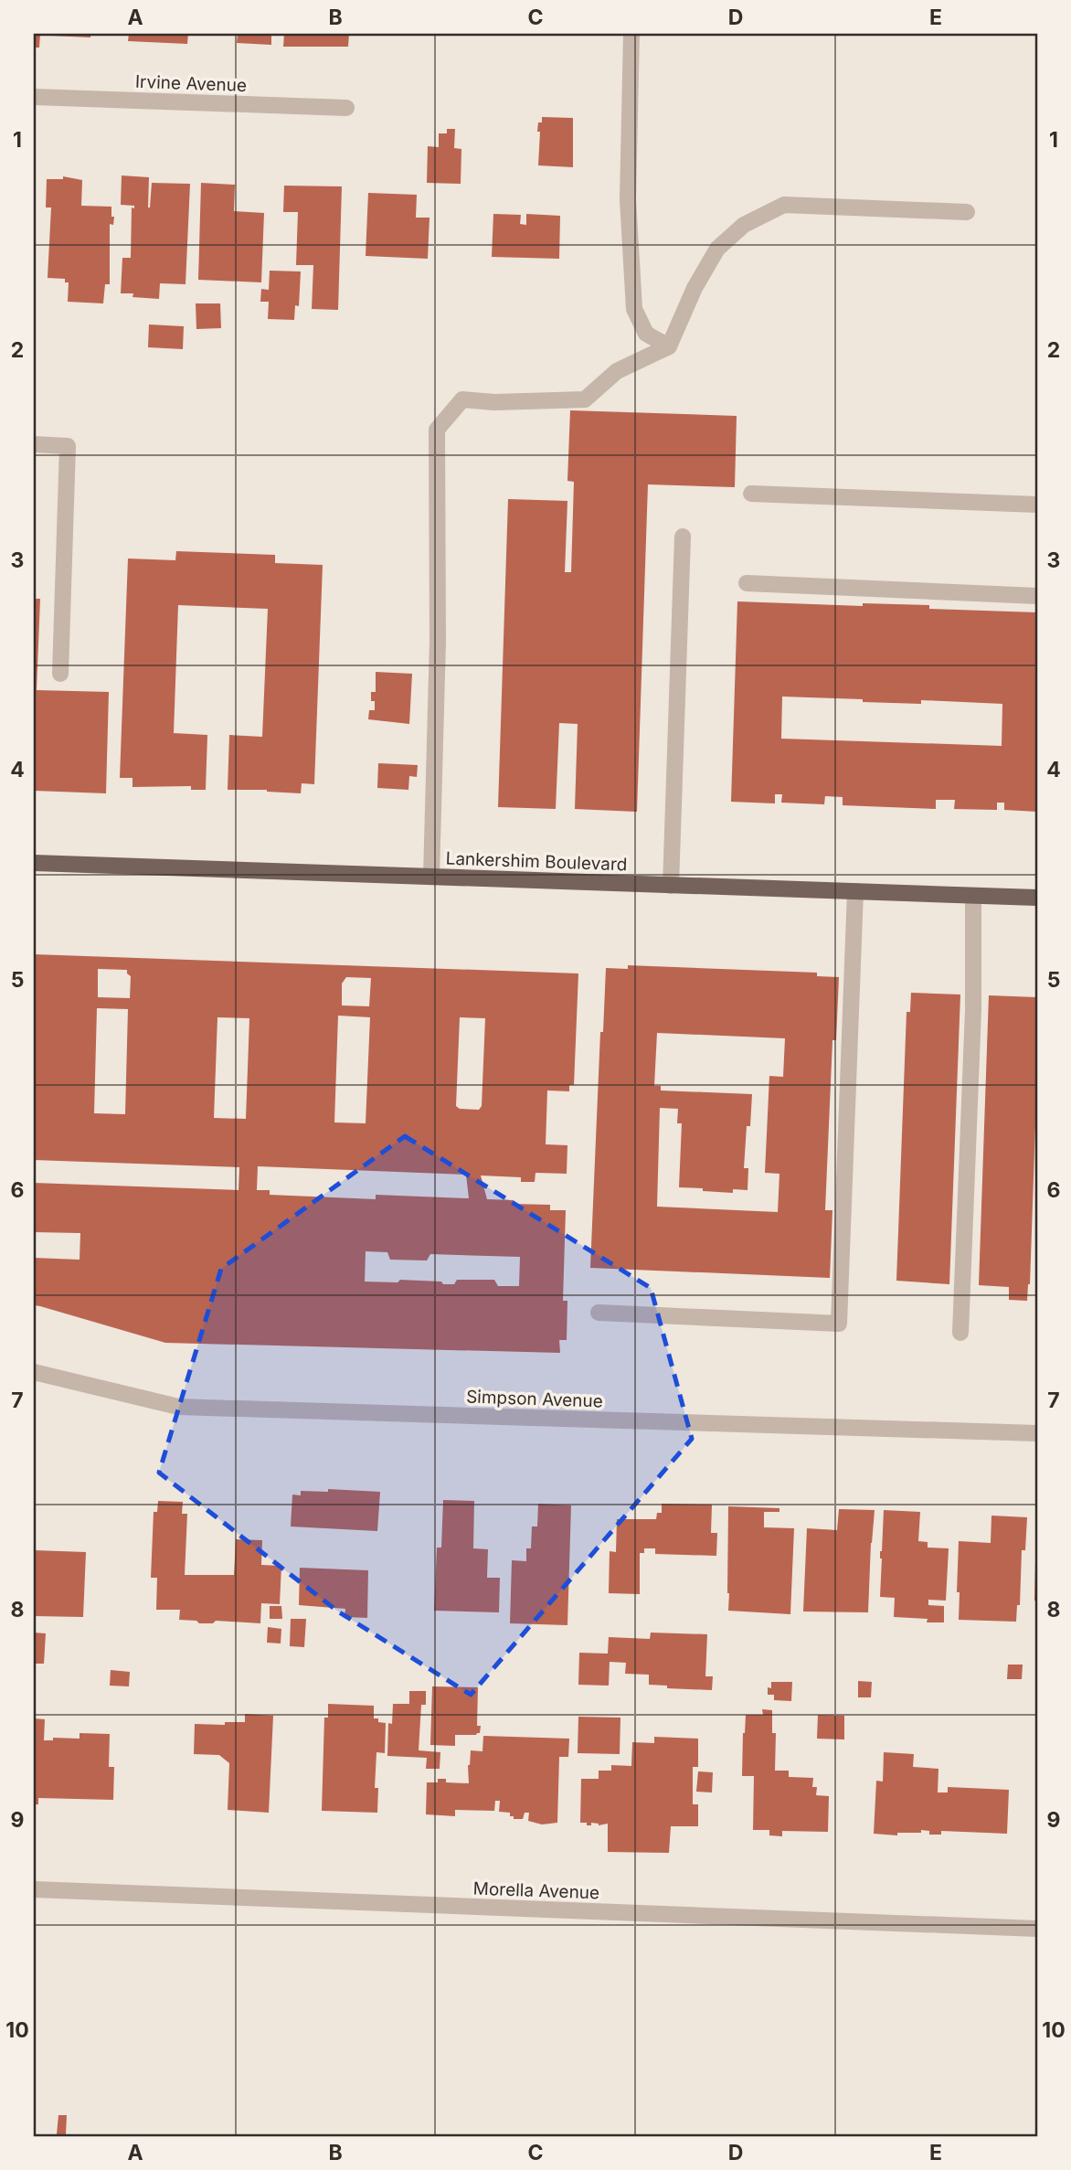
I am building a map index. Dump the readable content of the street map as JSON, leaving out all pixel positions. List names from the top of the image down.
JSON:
{
  "streets": {
    "main road": ["Lankershim Boulevard"],
    "street": ["Irvine Avenue", "Simpson Avenue", "Morella Avenue"]
  },
  "grid": {
    "columns": [
      "A",
      "B",
      "C",
      "D",
      "E"
    ],
    "rows": [
      "1",
      "2",
      "3",
      "4",
      "5",
      "6",
      "7",
      "8",
      "9",
      "10"
    ]
  }
}
